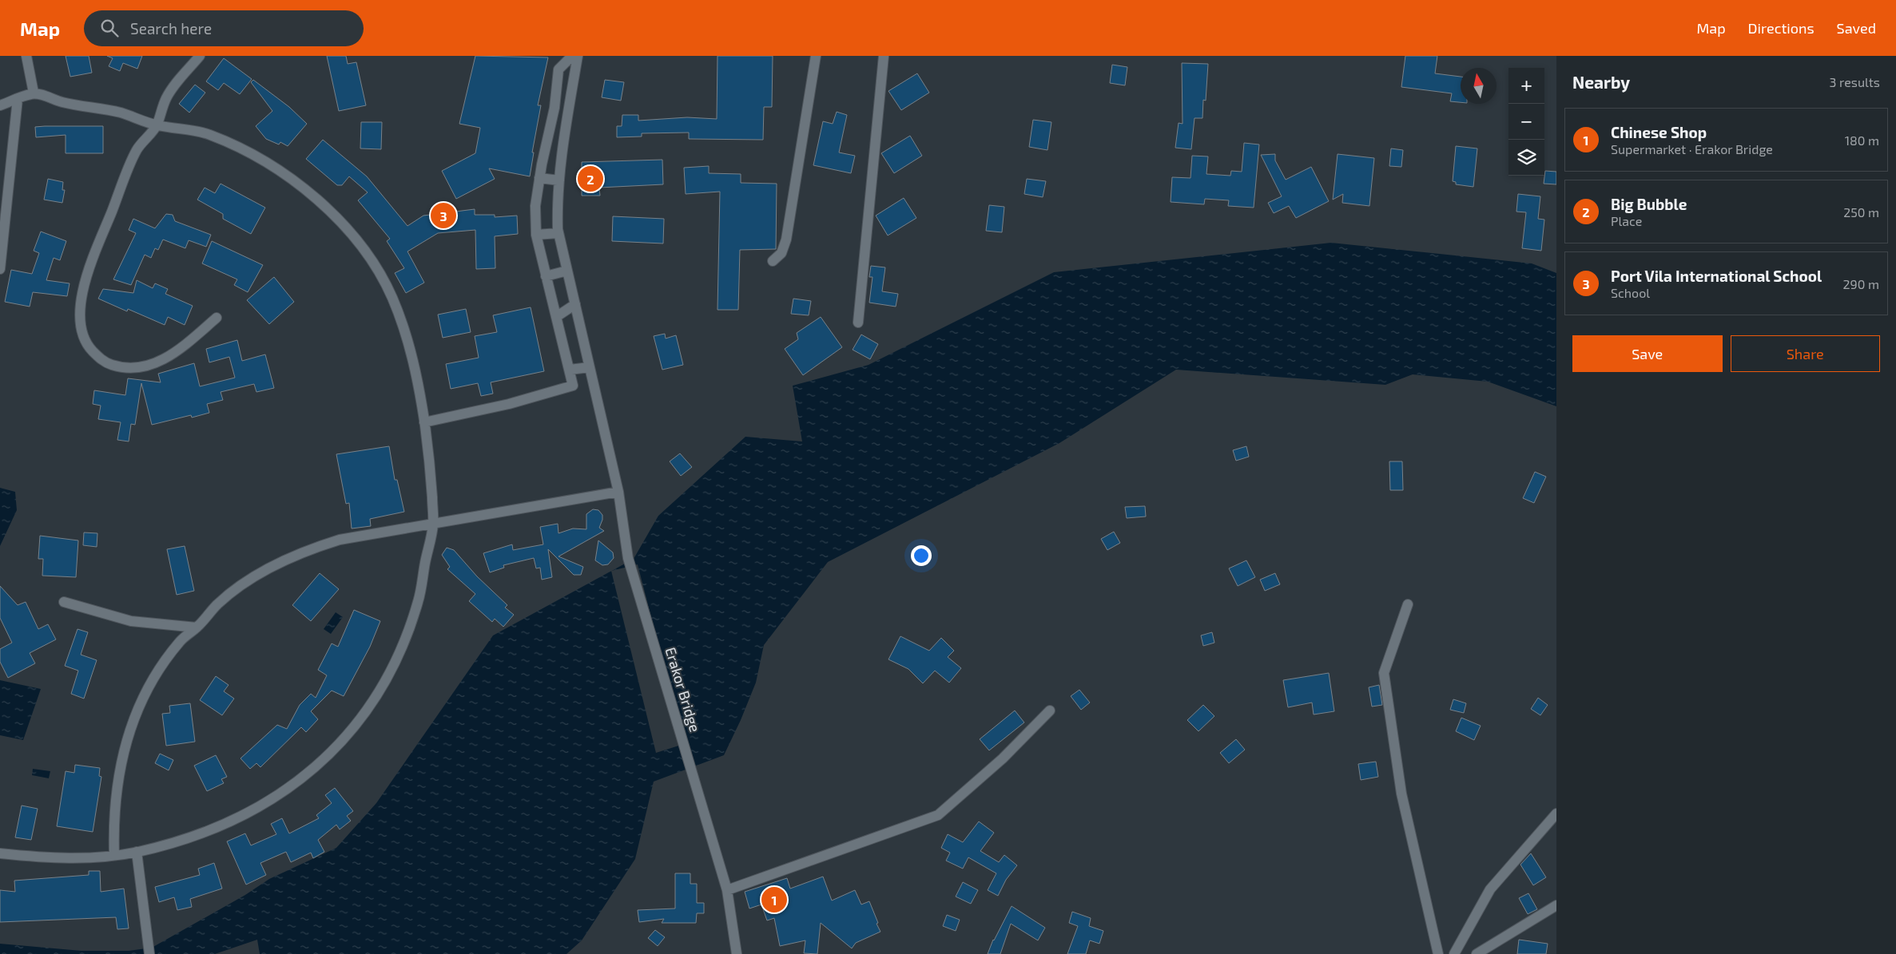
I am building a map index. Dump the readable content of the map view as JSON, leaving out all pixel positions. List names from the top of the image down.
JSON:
{
  "streets": {
    "street": ["Erakor Bridge"]
  },
  "north": "top",
  "page": {
    "header": "Map",
    "search": "Search here",
    "nav": ["Map", "Directions", "Saved"],
    "heading": ["Nearby", "3 results"],
    "map_buttons": ["+", "−"],
    "list": [
      {
        "mark": "1",
        "name": "Chinese Shop",
        "note": "Supermarket · Erakor Bridge",
        "value": "180 m"
      },
      {
        "mark": "2",
        "name": "Big Bubble",
        "note": "Place",
        "value": "250 m"
      },
      {
        "mark": "3",
        "name": "Port Vila International School",
        "note": "School",
        "value": "290 m"
      }
    ],
    "pins": ["2", "3", "1"],
    "buttons": ["Save", "Share"]
  }
}
